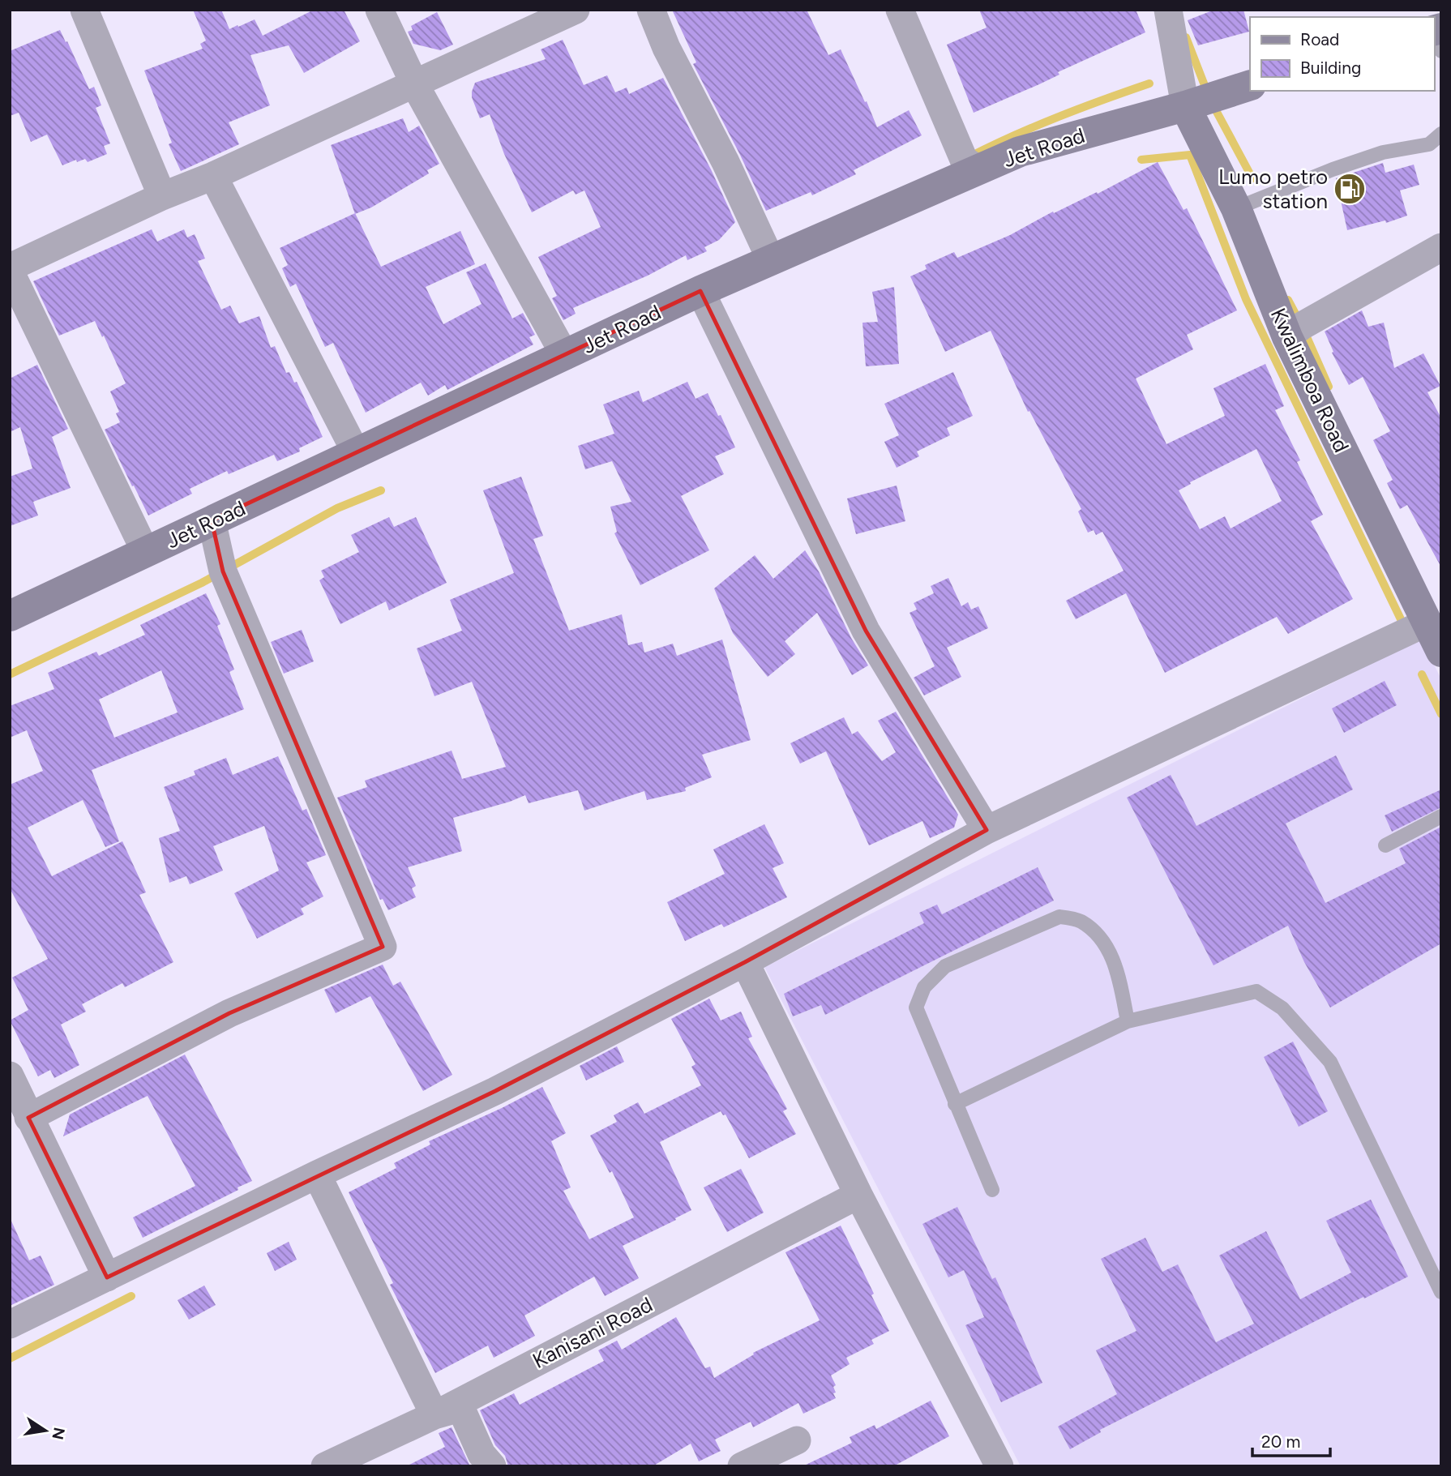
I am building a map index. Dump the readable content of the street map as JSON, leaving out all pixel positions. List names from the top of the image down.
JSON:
{
  "streets": {
    "main road": ["Jet Road", "Kwalimboa Road"],
    "street": ["Kanisani Road"]
  },
  "crossings": [
    ["Jet Road", "Kwalimboa Road"]
  ],
  "places": {
    "fuel station": ["Lumo petro station"]
  },
  "legend": ["Road", "Building"],
  "scale_bar": "20 m",
  "north": "right"
}
